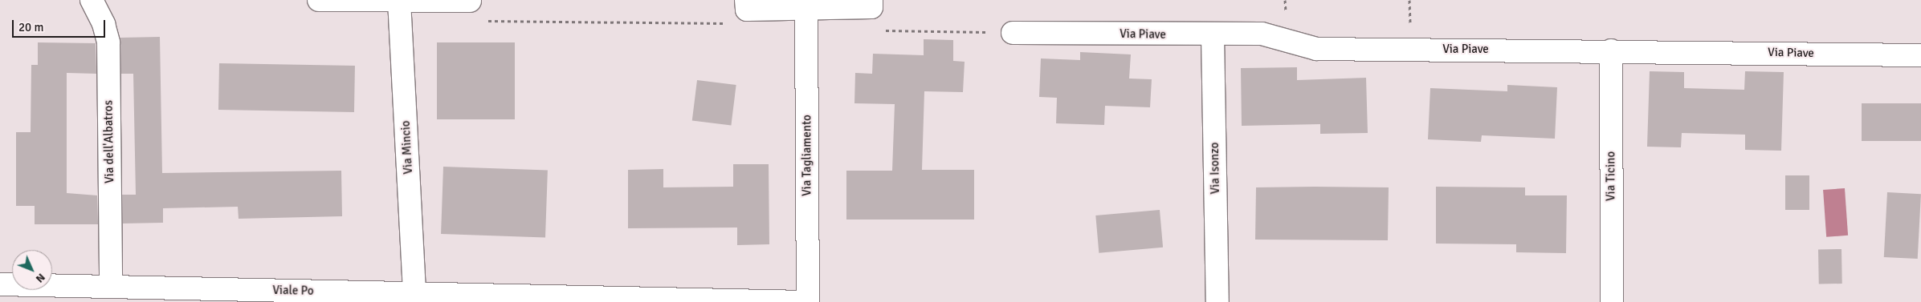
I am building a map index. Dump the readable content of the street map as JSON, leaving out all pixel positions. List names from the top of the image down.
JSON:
{
  "streets": {
    "street": [
      "Via Piave",
      "Via dell'Albatros",
      "Via Mincio",
      "Via Tagliamento",
      "Via Isonzo",
      "Via Ticino",
      "Viale Po"
    ]
  },
  "crossings": [
    ["Via Piave", "Via Isonzo"],
    ["Via Piave", "Via Ticino"],
    ["Via dell'Albatros", "Viale Po"],
    ["Via Mincio", "Viale Po"]
  ],
  "scale_bar": "20 m",
  "north": "bottom right"
}
